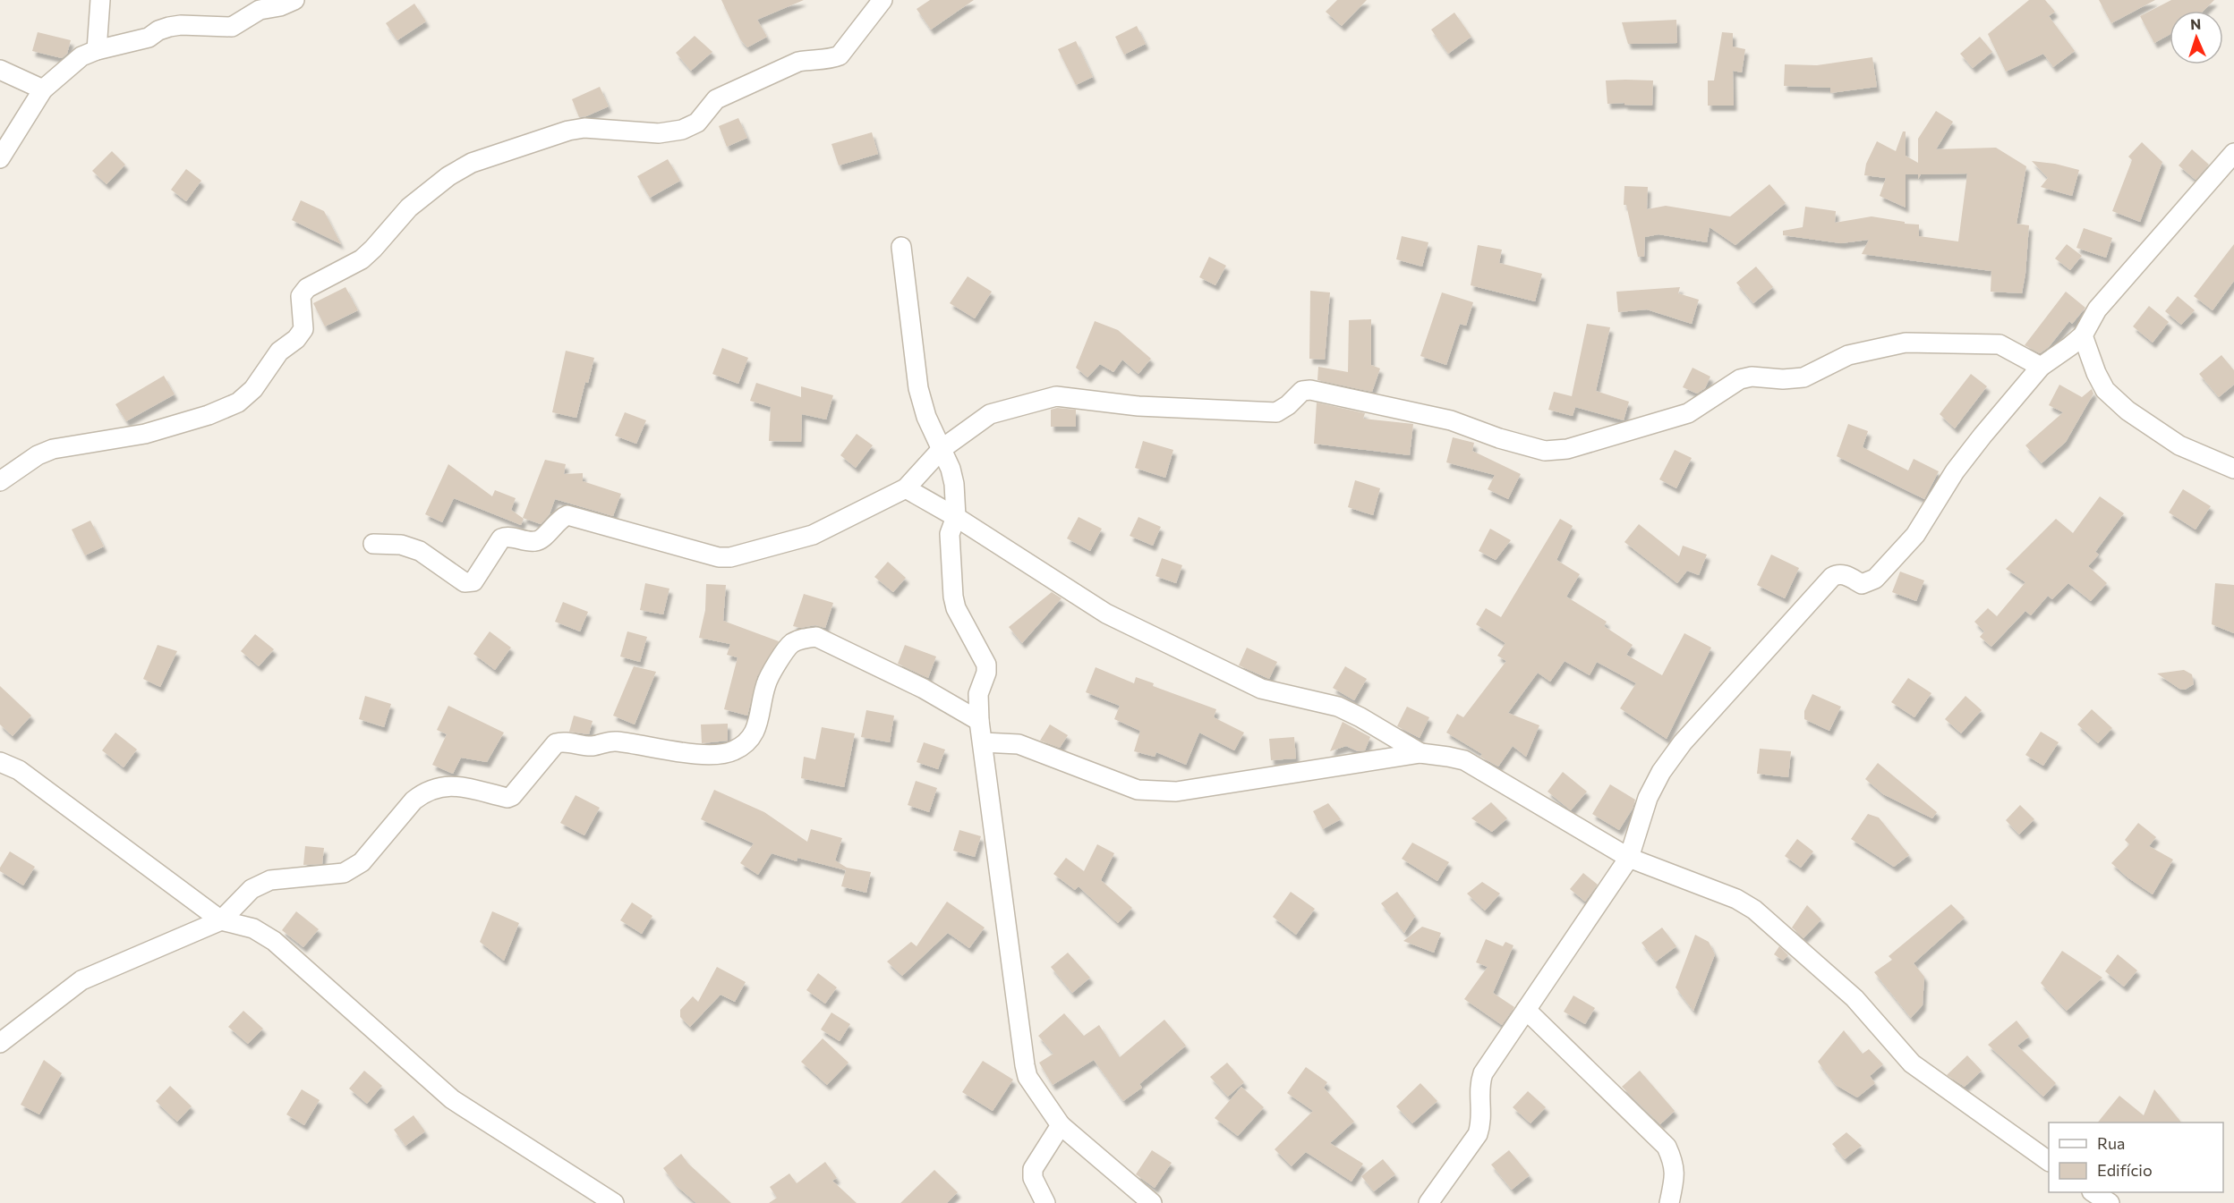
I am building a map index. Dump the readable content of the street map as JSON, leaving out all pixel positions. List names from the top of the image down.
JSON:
{
  "legend": ["Rua", "Edifício"],
  "north": "top"
}
